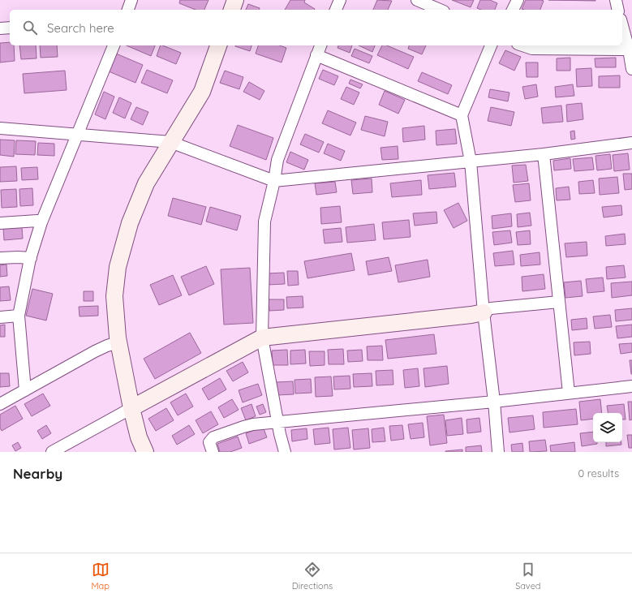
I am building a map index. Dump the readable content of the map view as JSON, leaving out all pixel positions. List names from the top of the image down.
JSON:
{
  "page": {
    "search": "Search here",
    "heading": ["Nearby", "0 results"],
    "nav": ["Map", "Directions", "Saved"]
  }
}
